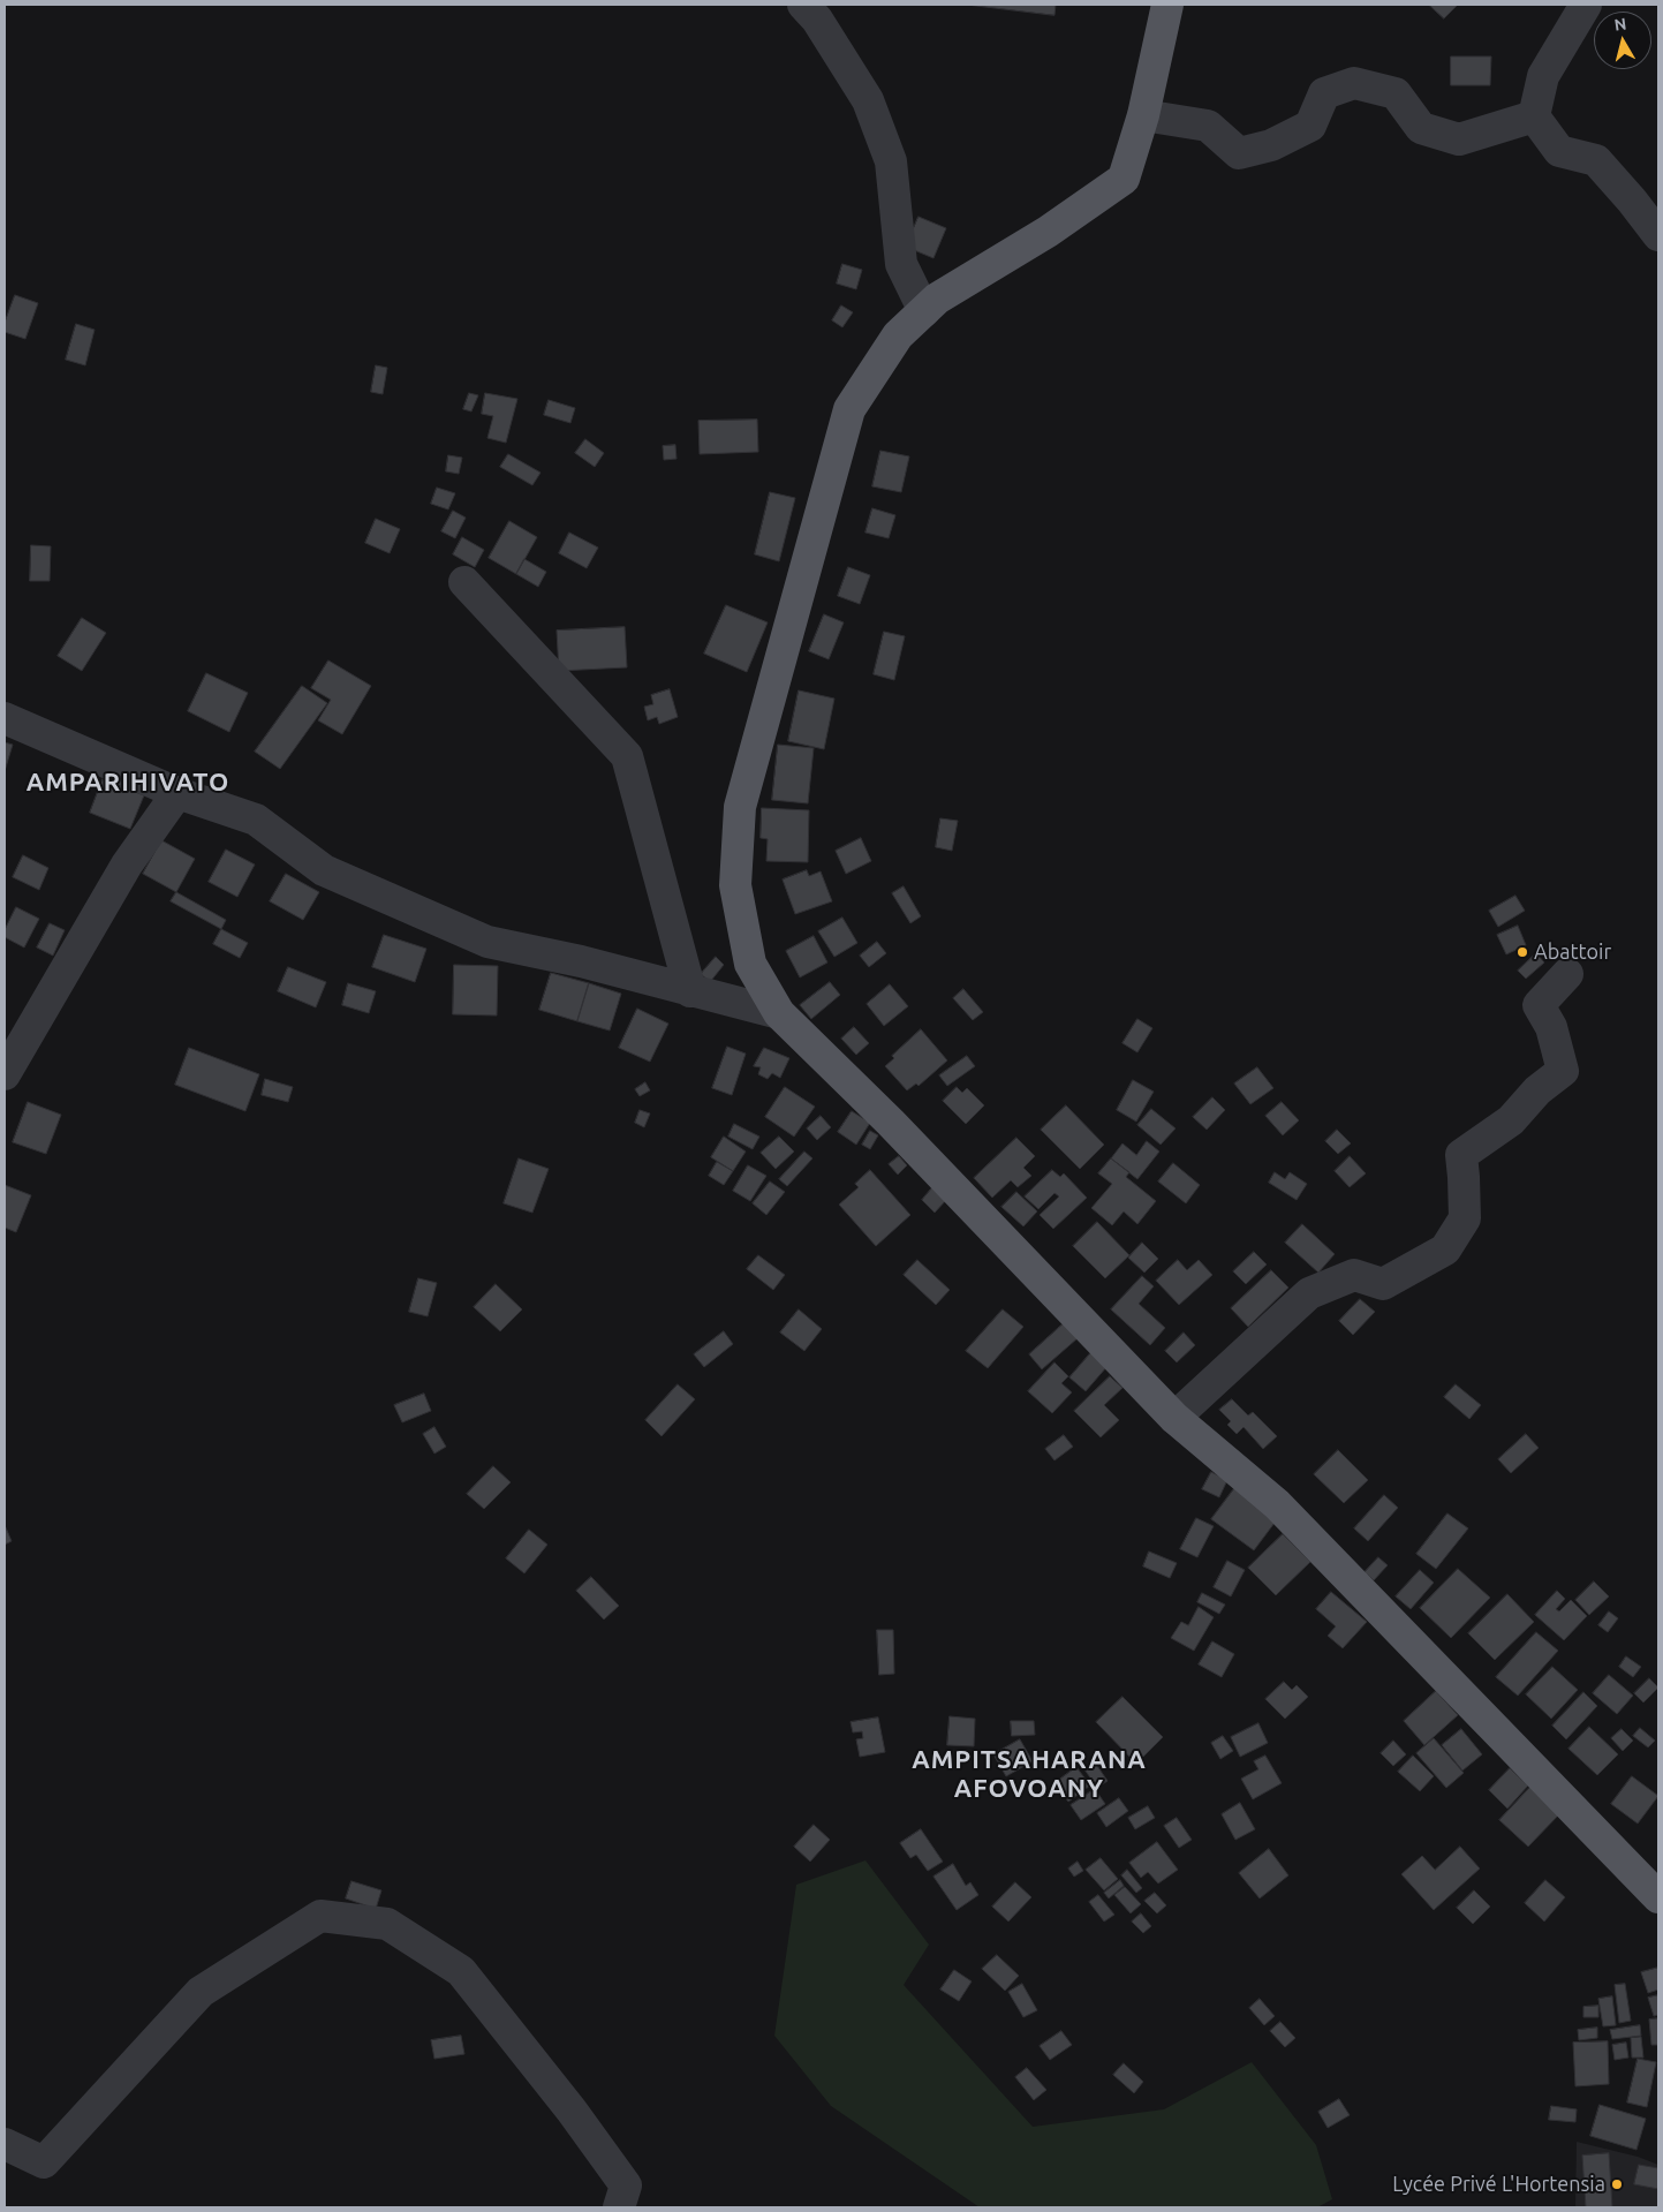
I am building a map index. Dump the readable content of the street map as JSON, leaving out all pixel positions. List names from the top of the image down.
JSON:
{
  "districts": ["AMPARIHIVATO", "AMPITSAHARANA AFOVOANY"],
  "places": ["Abattoir", "Lycée Privé L'Hortensia"],
  "north": "top"
}
